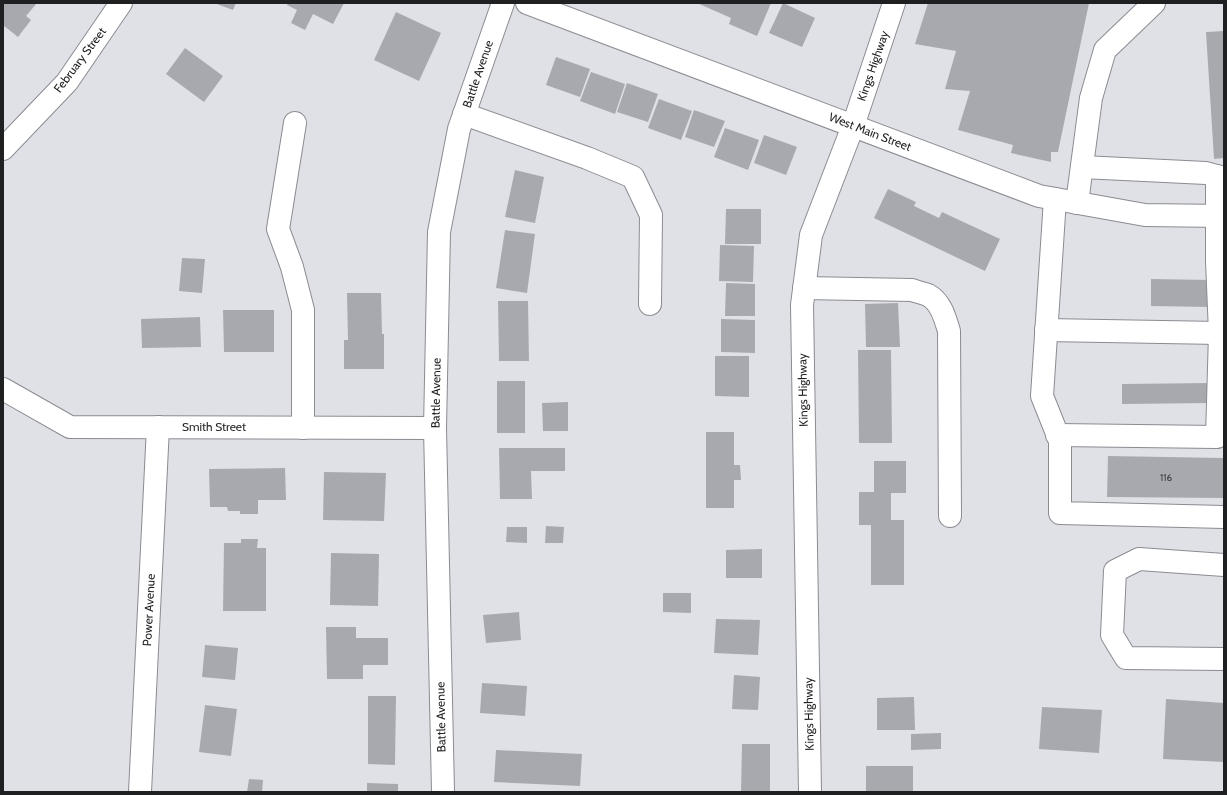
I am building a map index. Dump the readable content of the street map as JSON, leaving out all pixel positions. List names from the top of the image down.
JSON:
{
  "streets": {
    "street": [
      "February Street",
      "Kings Highway",
      "Battle Avenue",
      "West Main Street",
      "Smith Street",
      "Power Avenue"
    ]
  },
  "crossings": [
    ["Kings Highway", "West Main Street"],
    ["Battle Avenue", "Smith Street"],
    ["Smith Street", "Power Avenue"]
  ],
  "house_numbers": ["116"]
}
